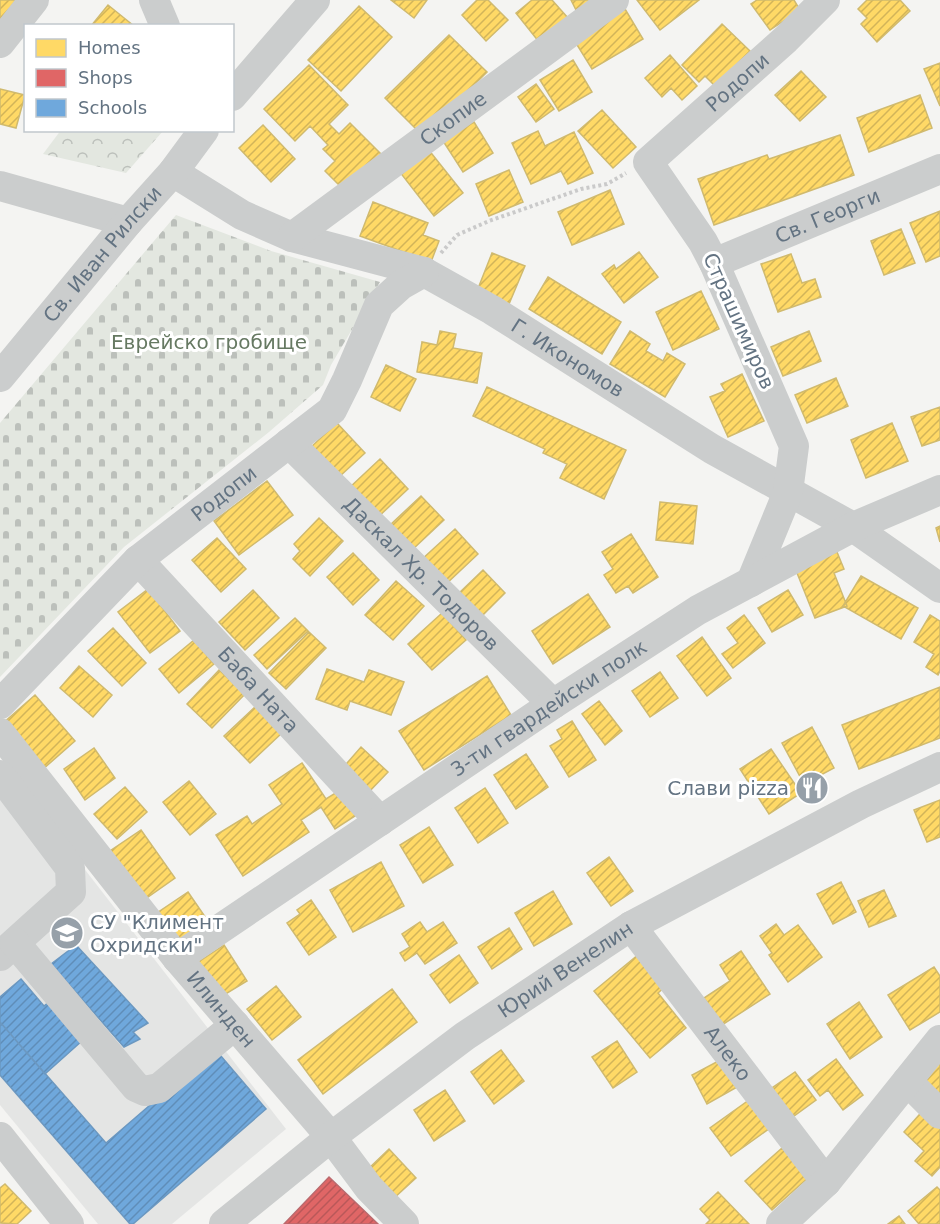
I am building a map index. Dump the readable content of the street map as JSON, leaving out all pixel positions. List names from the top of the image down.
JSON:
{
  "streets": {
    "street": [
      "Родопи",
      "Скопие",
      "Св. Георги",
      "Св. Иван Рилски",
      "Страшимиров",
      "Г. Икономов",
      "Даскал Хр. Тодоров",
      "Баба Ната",
      "3-ти гвардейски полк",
      "Юрий Венелин",
      "Илинден",
      "Алеко"
    ]
  },
  "crossings": [
    ["Родопи", "Страшимиров"],
    ["Родопи", "Г. Икономов"],
    ["Родопи", "Даскал Хр. Тодоров"],
    ["Родопи", "Баба Ната"],
    ["Скопие", "Г. Икономов"],
    ["Св. Георги", "Страшимиров"],
    ["Св. Иван Рилски", "Г. Икономов"],
    ["Страшимиров", "Г. Икономов"],
    ["Страшимиров", "3-ти гвардейски полк"],
    ["Г. Икономов", "3-ти гвардейски полк"],
    ["Даскал Хр. Тодоров", "3-ти гвардейски полк"],
    ["Баба Ната", "3-ти гвардейски полк"],
    ["3-ти гвардейски полк", "Илинден"],
    ["Юрий Венелин", "Илинден"],
    ["Юрий Венелин", "Алеко"]
  ],
  "parks": ["Еврейско гробище"],
  "places": {
    "restaurant": ["Слави pizza"],
    "school or university": ["СУ \"Климент Охридски\""]
  },
  "legend": ["Homes", "Shops", "Schools"]
}
